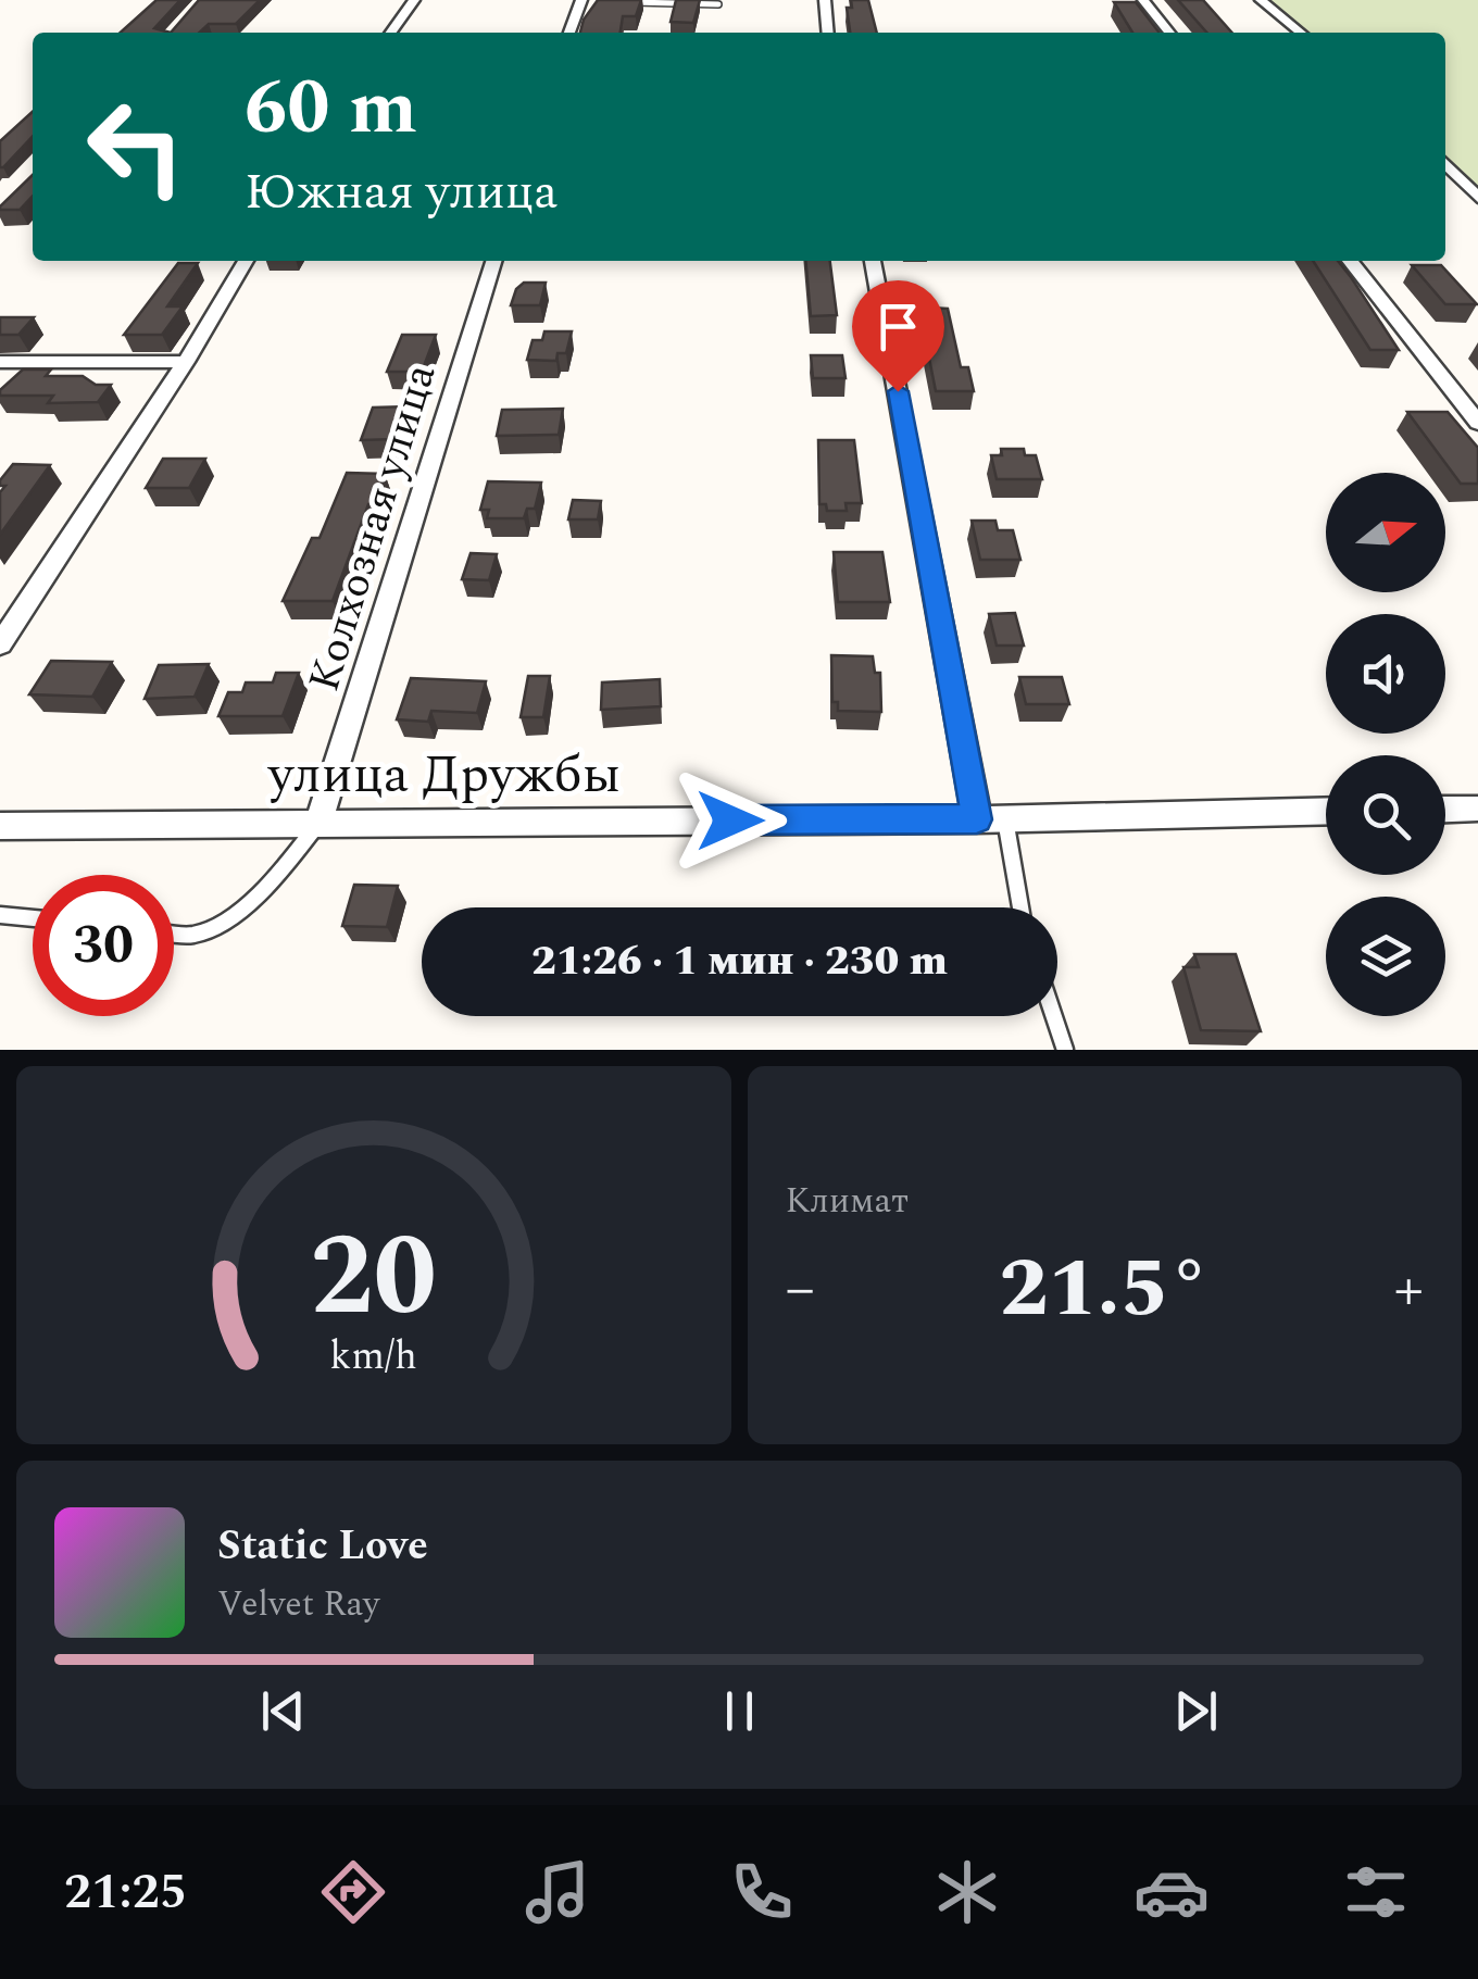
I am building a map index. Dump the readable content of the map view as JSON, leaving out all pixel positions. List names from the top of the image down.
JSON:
{
  "streets": {
    "street": ["Колхозная улица", "улица Дружбы"]
  },
  "crossings": [
    ["Колхозная улица", "улица Дружбы"]
  ],
  "north": "right",
  "page": {
    "turn": ["60 m", "Южная улица"],
    "limit": "30",
    "trip": "21:26 · 1 мин · 230 m",
    "tile": "Климат",
    "heat": ["−", "21.5°", "+"],
    "song": ["Static Love", "Velvet Ray"],
    "tabs": "21:25",
    "gauge": ["20", "km/h"]
  }
}
